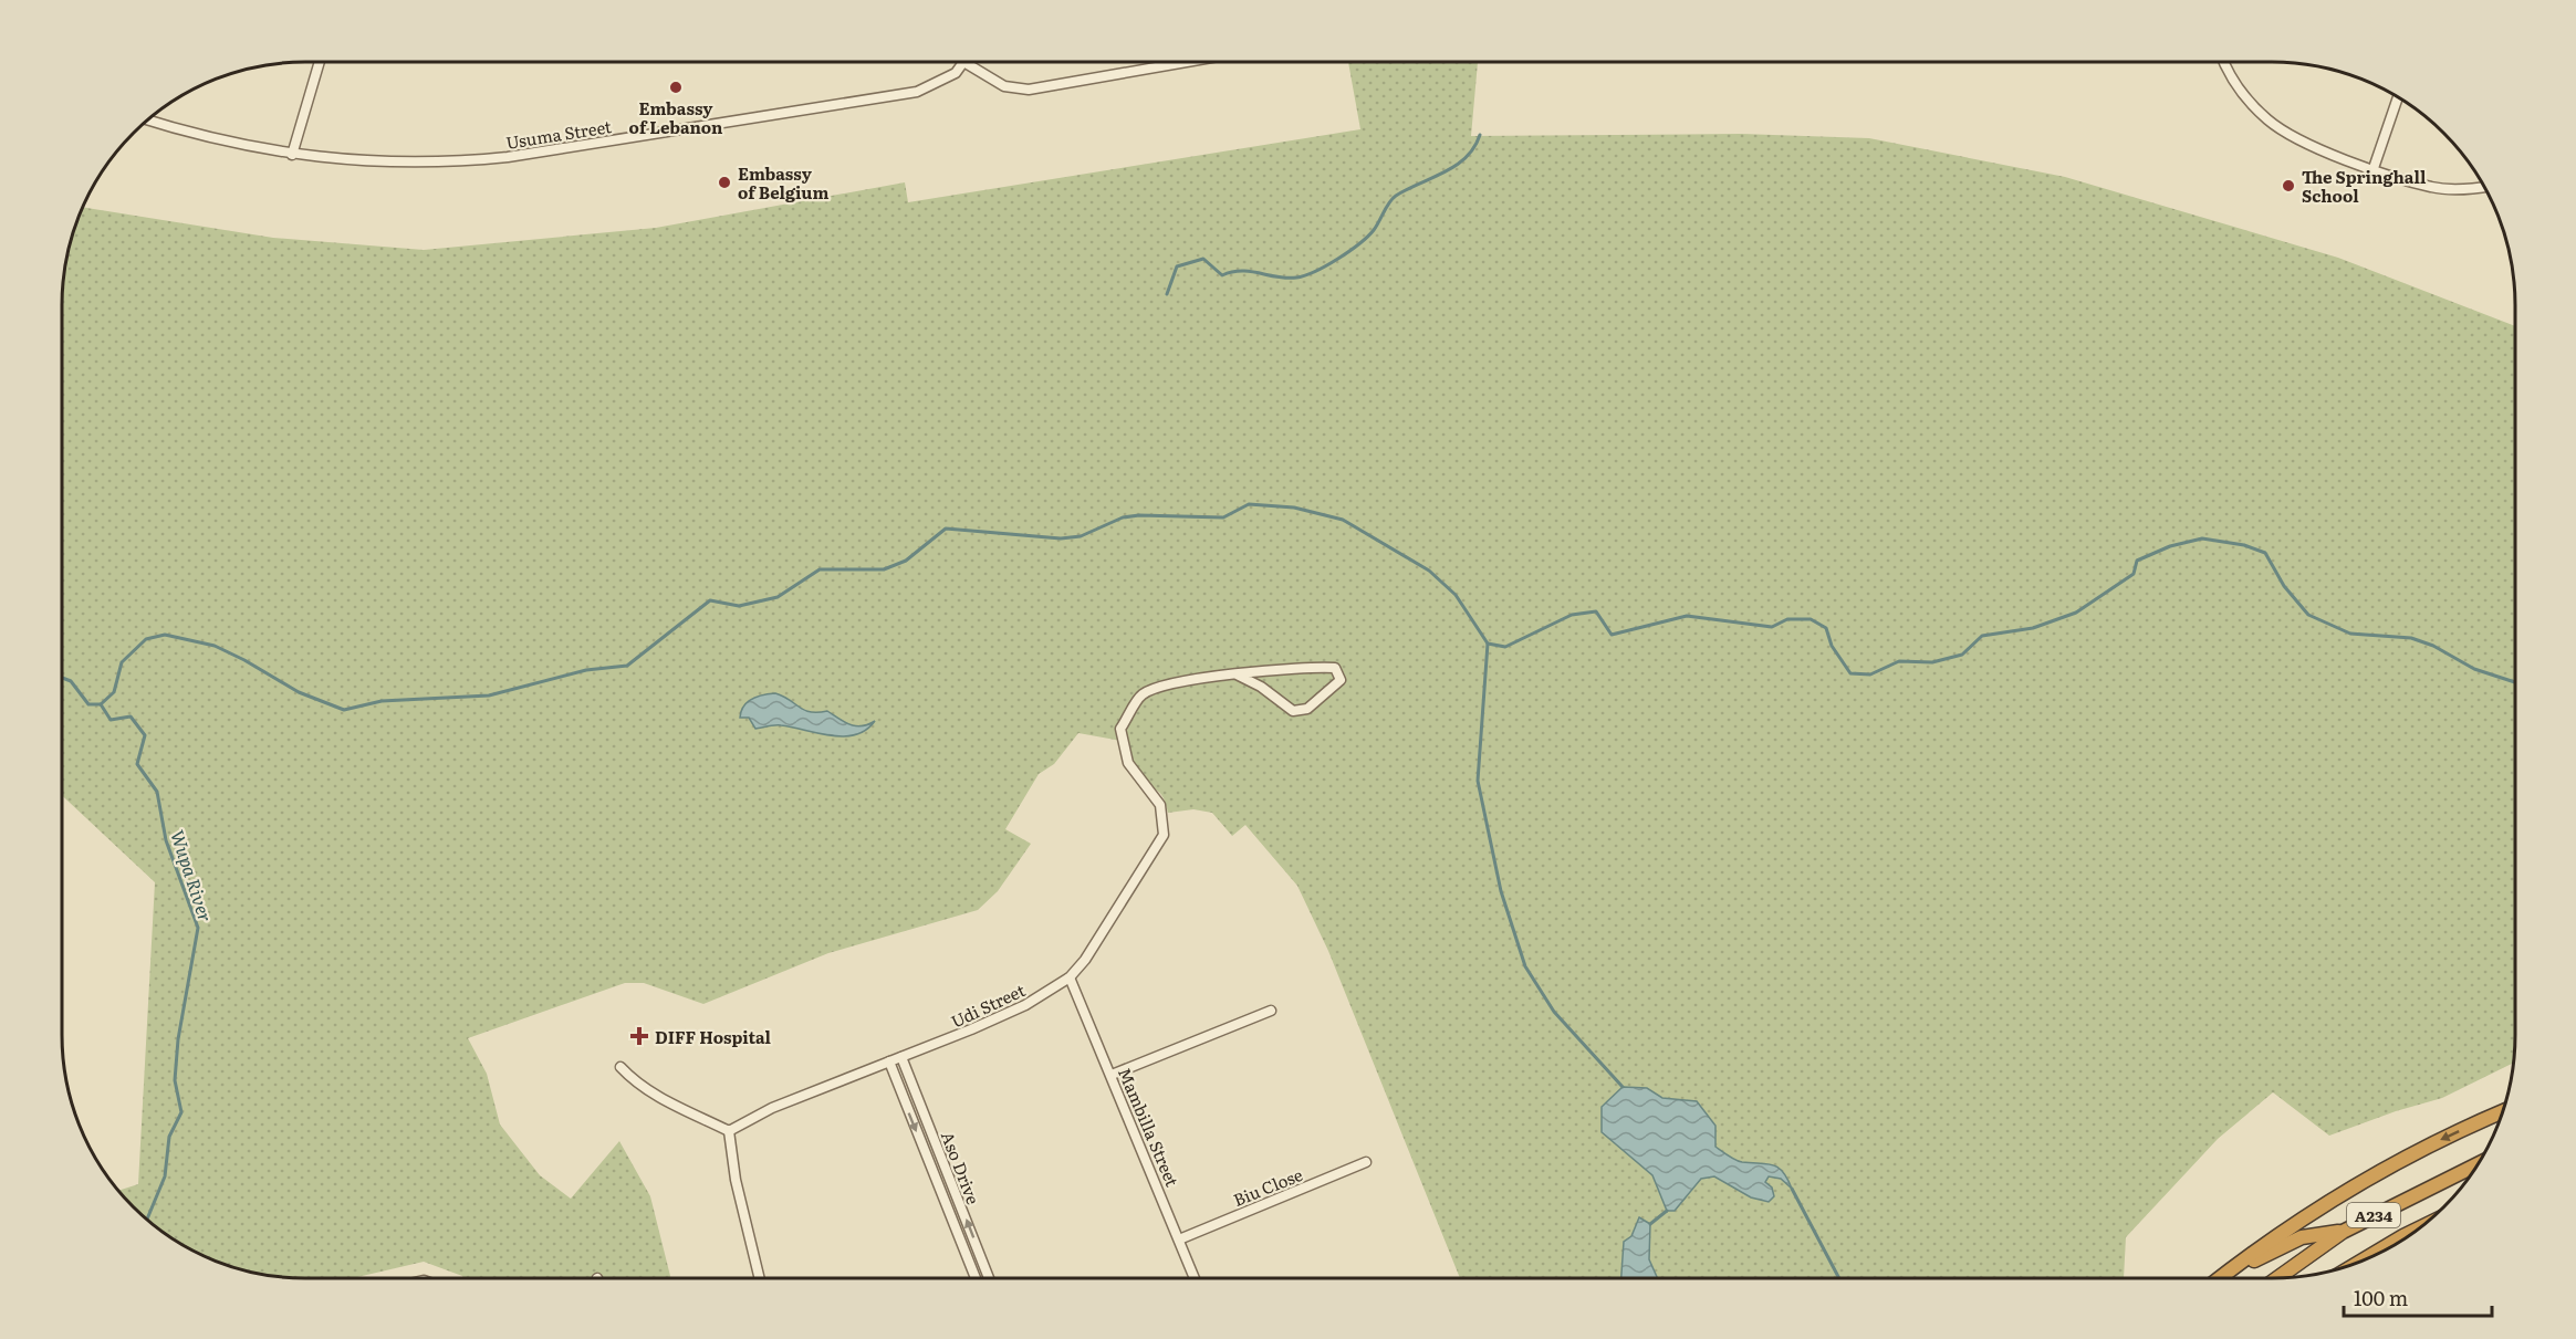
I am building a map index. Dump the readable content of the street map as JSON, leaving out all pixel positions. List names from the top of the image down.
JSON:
{
  "streets": {
    "highway": ["A234"],
    "street": [
      "Usuma Street",
      "Udi Street",
      "Mambilla Street",
      "Aso Drive",
      "Biu Close"
    ]
  },
  "crossings": [
    ["Udi Street", "Mambilla Street"],
    ["Udi Street", "Aso Drive"],
    ["Mambilla Street", "Biu Close"]
  ],
  "water": ["Wupa River"],
  "places": {
    "other": ["Embassy of Lebanon", "Embassy of Belgium", "The Springhall School"],
    "health": ["DIFF Hospital"]
  },
  "scale_bar": "100 m"
}
